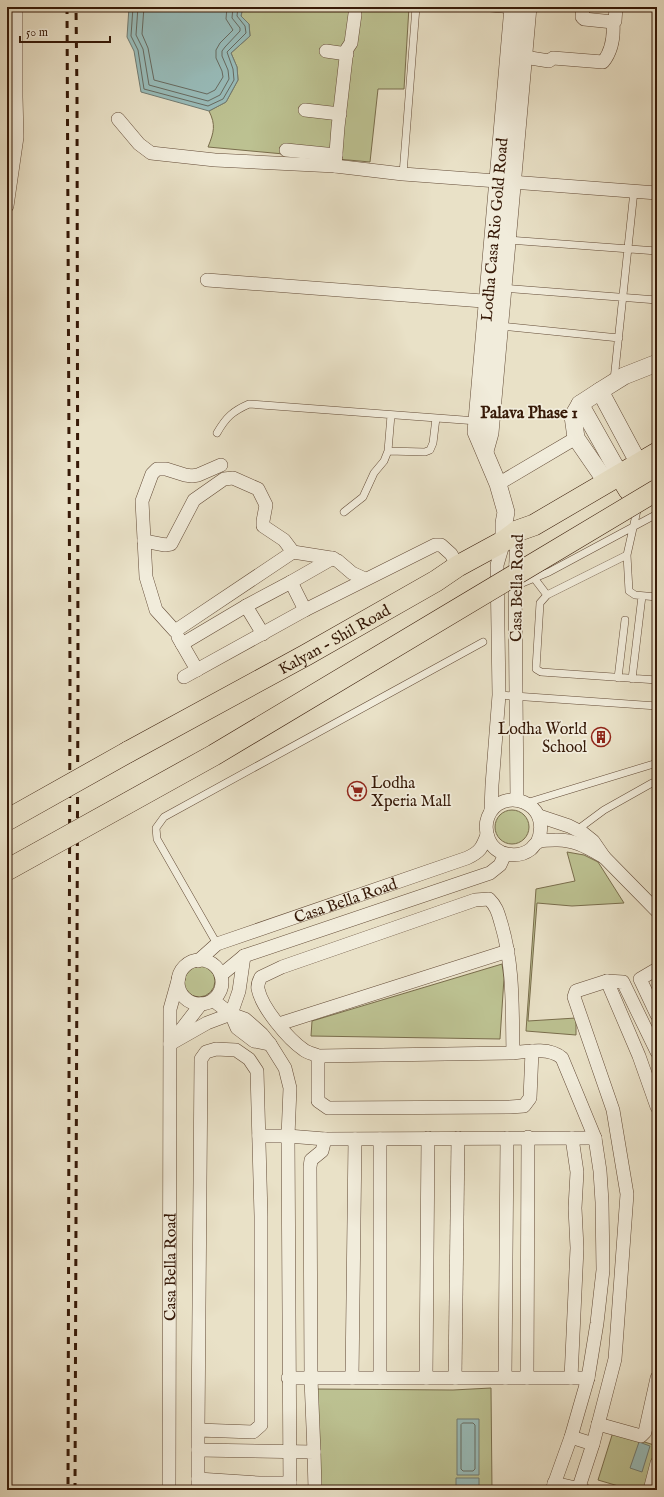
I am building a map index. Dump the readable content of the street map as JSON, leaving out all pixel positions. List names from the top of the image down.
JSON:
{
  "streets": {
    "main road": ["Kalyan - Shil Road"],
    "street": ["Lodha Casa Rio Gold Road", "Casa Bella Road"]
  },
  "crossings": [
    ["Lodha Casa Rio Gold Road", "Casa Bella Road"],
    ["Casa Bella Road", "Kalyan - Shil Road"]
  ],
  "districts": ["Palava Phase 1"],
  "places": {
    "building": ["Lodha World School"],
    "supermarket": ["Lodha Xperia Mall"]
  },
  "scale_bar": "50 m"
}
